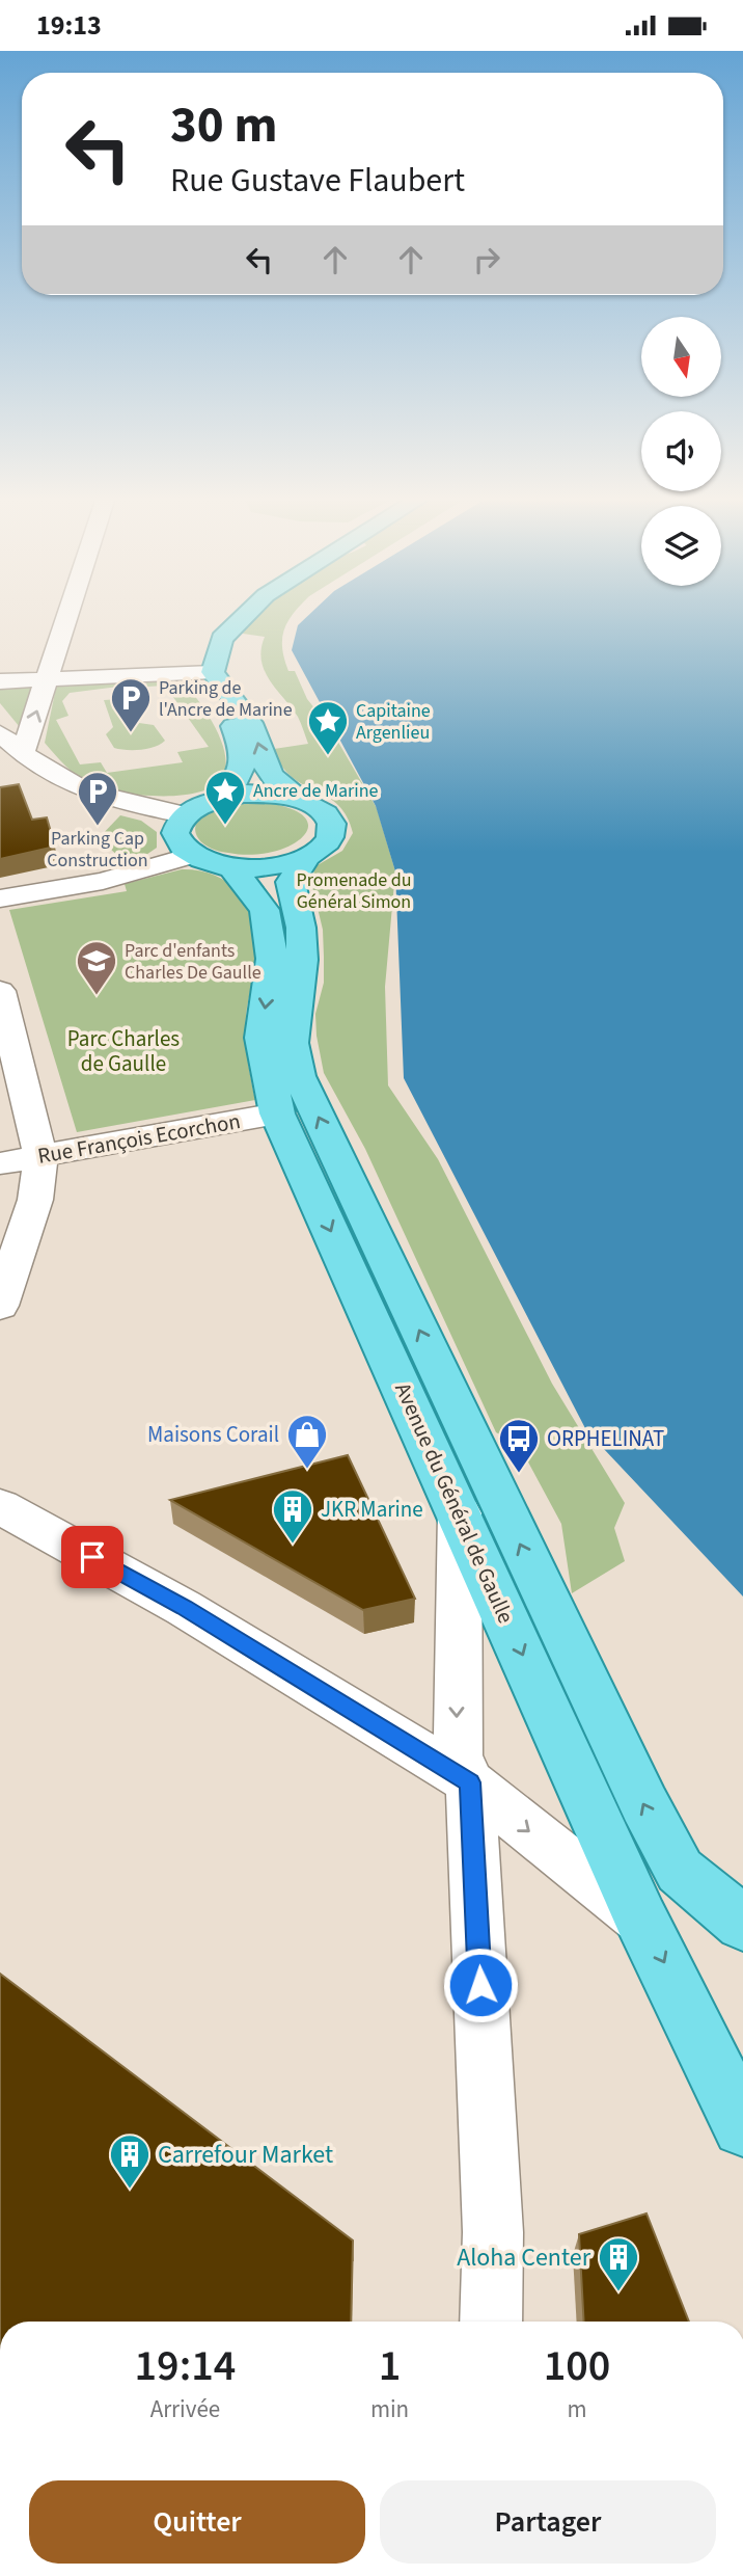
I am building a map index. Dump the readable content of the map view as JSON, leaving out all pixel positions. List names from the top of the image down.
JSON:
{
  "streets": {
    "main road": ["Avenue du Général de Gaulle"],
    "street": ["Rue François Ecorchon"]
  },
  "crossings": [
    ["Rue François Ecorchon", "Avenue du Général de Gaulle"]
  ],
  "parks": ["Promenade du Général Simon", "Parc Charles de Gaulle"],
  "places": {
    "parking": ["Parking de l'Ancre de Marine", "Parking Cap Construction"],
    "place": ["Capitaine Argenlieu", "Ancre de Marine"],
    "school or university": ["Parc d'enfants Charles De Gaulle"],
    "shop": ["Maisons Corail"],
    "bus stop": ["ORPHELINAT"],
    "building": ["JKR Marine", "Carrefour Market", "Aloha Center"]
  },
  "north": "bottom",
  "page": {
    "status": "19:13",
    "turn": ["30 m", "Rue Gustave Flaubert"],
    "eta": [
      "19:14",
      "Arrivée",
      "1",
      "min",
      "100",
      "m"
    ],
    "buttons": ["Quitter", "Partager"]
  }
}
